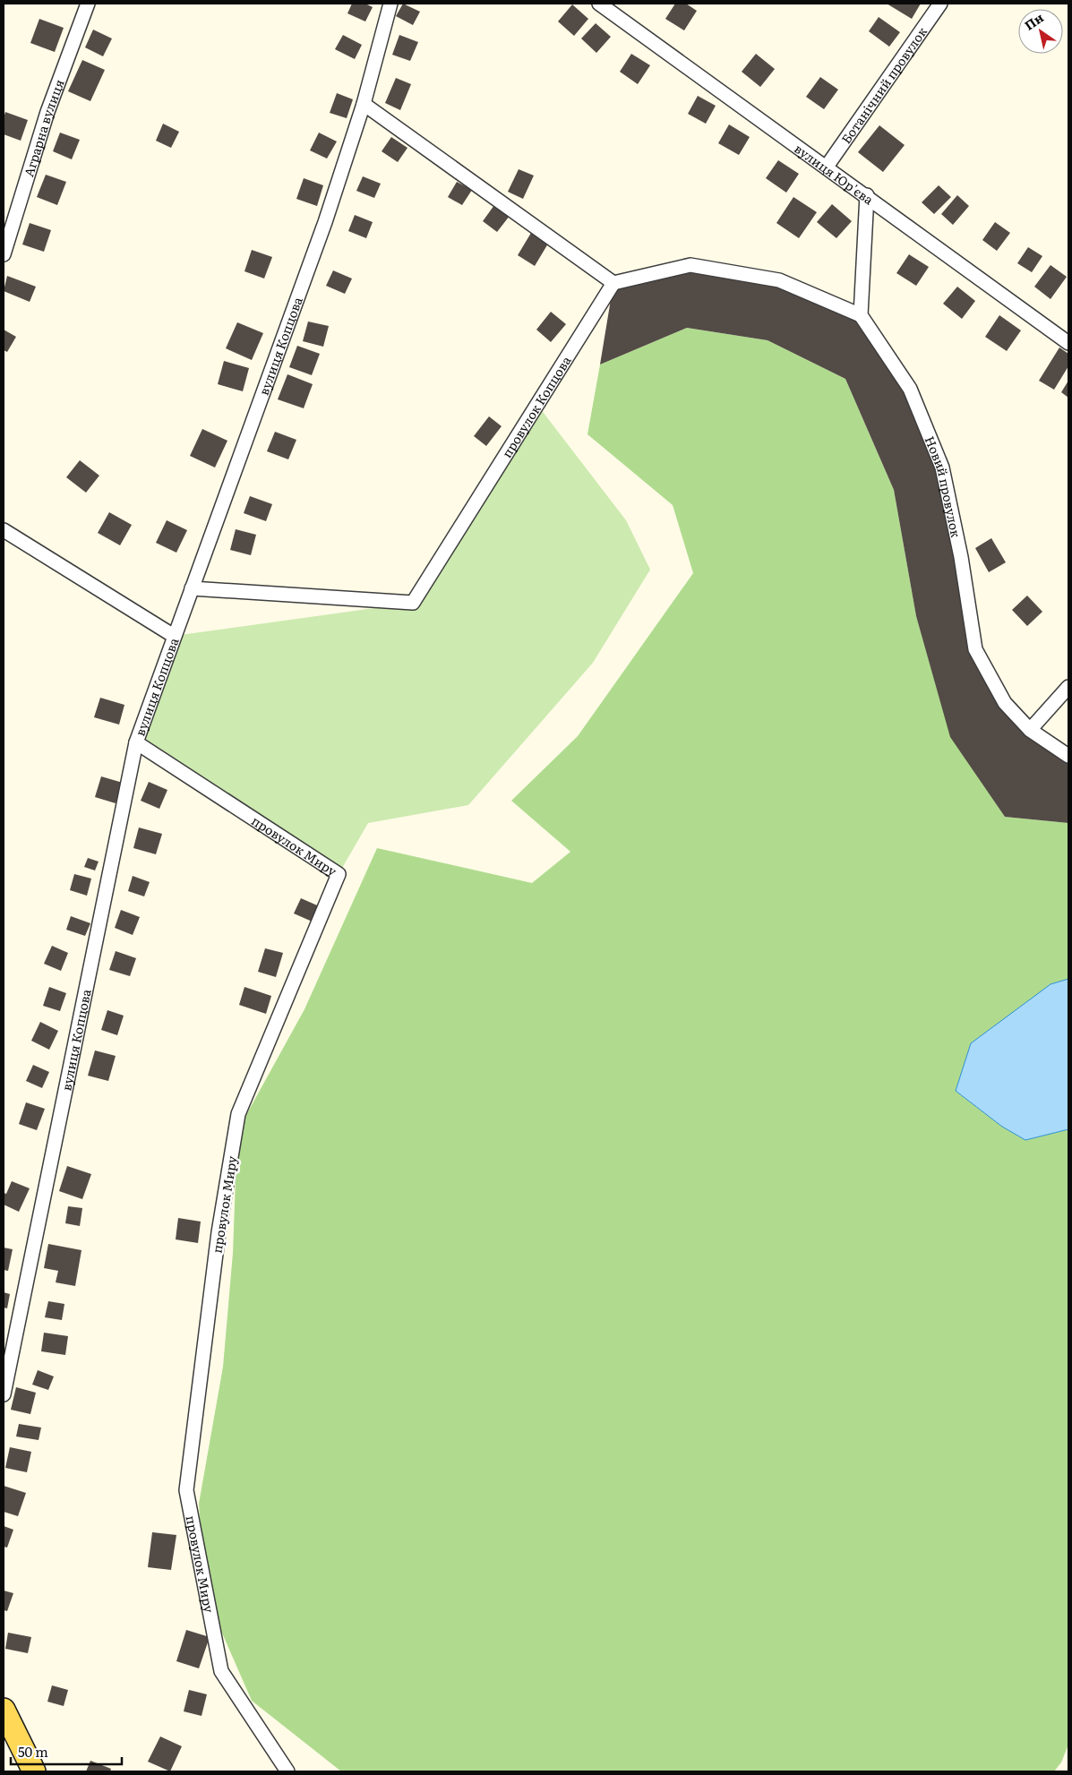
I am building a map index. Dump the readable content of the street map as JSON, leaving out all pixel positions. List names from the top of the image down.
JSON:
{
  "streets": {
    "street": [
      "Ботанічний провулок",
      "Аграрна вулиця",
      "вулиця Юр'єва",
      "вулиця Копцова",
      "провулок Копцова",
      "Новий провулок",
      "провулок Миру"
    ]
  },
  "crossings": [
    ["Ботанічний провулок", "вулиця Юр'єва"],
    ["вулиця Копцова", "провулок Копцова"],
    ["вулиця Копцова", "провулок Миру"]
  ],
  "scale_bar": "50 m",
  "north": "top left"
}
